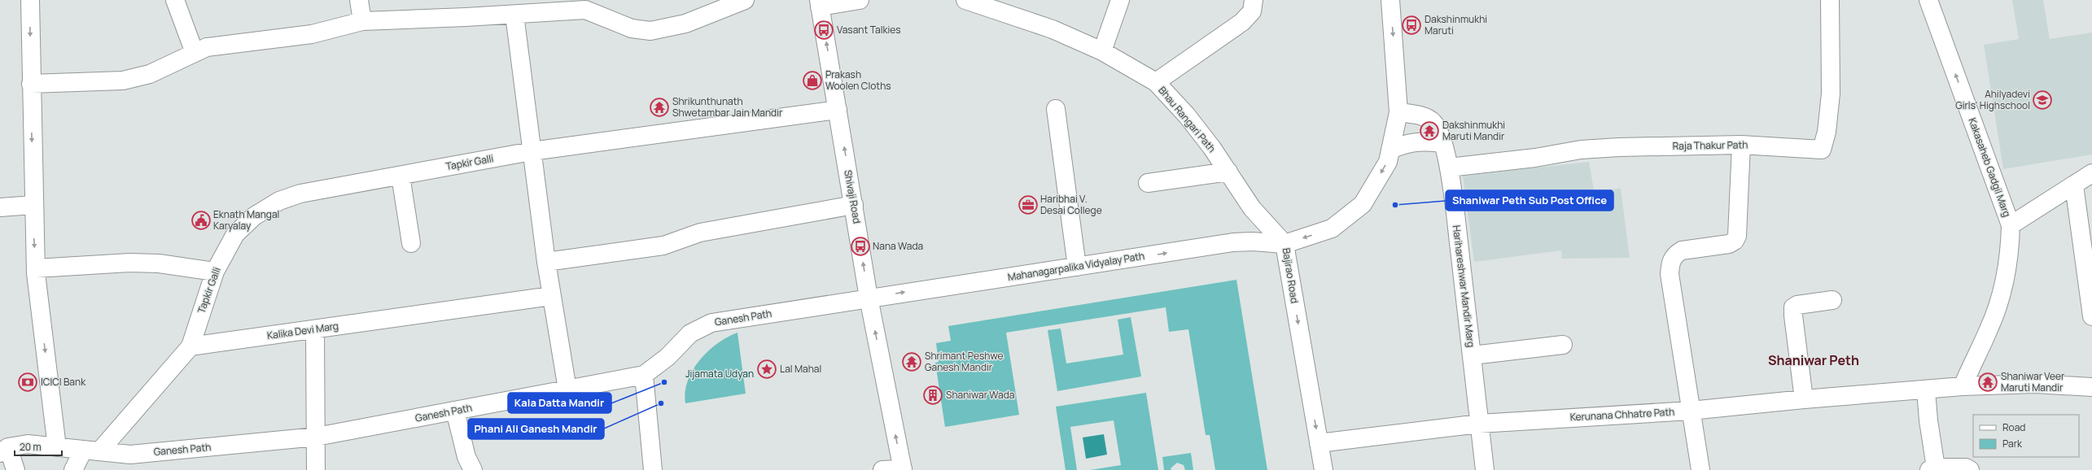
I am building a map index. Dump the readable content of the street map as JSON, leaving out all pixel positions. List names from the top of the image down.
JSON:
{
  "streets": {
    "main road": [
      "Bhau Rangari Path",
      "Raja Thakur Path",
      "Tapkir Galli",
      "Kakasaheb Gadgil Marg",
      "Shivaji Road",
      "Mahanagarpalika Vidyalay Path",
      "Bajirao Road",
      "Harihareshwar Mandir Marg",
      "Ganesh Path",
      "Kalika Devi Marg",
      "Kerunana Chhatre Path"
    ]
  },
  "crossings": [
    ["Bhau Rangari Path", "Mahanagarpalika Vidyalay Path"],
    ["Bhau Rangari Path", "Bajirao Road"],
    ["Raja Thakur Path", "Harihareshwar Mandir Marg"],
    ["Tapkir Galli", "Shivaji Road"],
    ["Tapkir Galli", "Kalika Devi Marg"],
    ["Shivaji Road", "Mahanagarpalika Vidyalay Path"],
    ["Shivaji Road", "Ganesh Path"],
    ["Mahanagarpalika Vidyalay Path", "Bajirao Road"],
    ["Mahanagarpalika Vidyalay Path", "Ganesh Path"],
    ["Bajirao Road", "Harihareshwar Mandir Marg"],
    ["Bajirao Road", "Kerunana Chhatre Path"],
    ["Harihareshwar Mandir Marg", "Kerunana Chhatre Path"]
  ],
  "one_way": [
    "Kakasaheb Gadgil Marg",
    "Shivaji Road",
    "Mahanagarpalika Vidyalay Path",
    "Bajirao Road"
  ],
  "districts": ["Shaniwar Peth"],
  "parks": ["Jijamata Udyan"],
  "places": {
    "bus stop": ["Dakshinmukhi Maruti", "Vasant Talkies", "Nana Wada"],
    "shop": ["Prakash Woolen Cloths"],
    "school or university": ["Ahilyadevi Girls' Highschool"],
    "temple": [
      "Shrikunthunath Shwetambar Jain Mandir",
      "Dakshinmukhi Maruti Mandir",
      "Shrimant Peshwe Ganesh Mandir",
      "Shaniwar Veer Maruti Mandir"
    ],
    "office": ["Haribhai V. Desai College"],
    "other": ["Shaniwar Peth Sub Post Office", "Kala Datta Mandir", "Phani Ali Ganesh Mandir"],
    "public building": ["Eknath Mangal Karyalay"],
    "place": ["Lal Mahal"],
    "bank": ["ICICI Bank"],
    "building": ["Shaniwar Wada"]
  },
  "legend": ["Road", "Park"],
  "scale_bar": "20 m"
}
